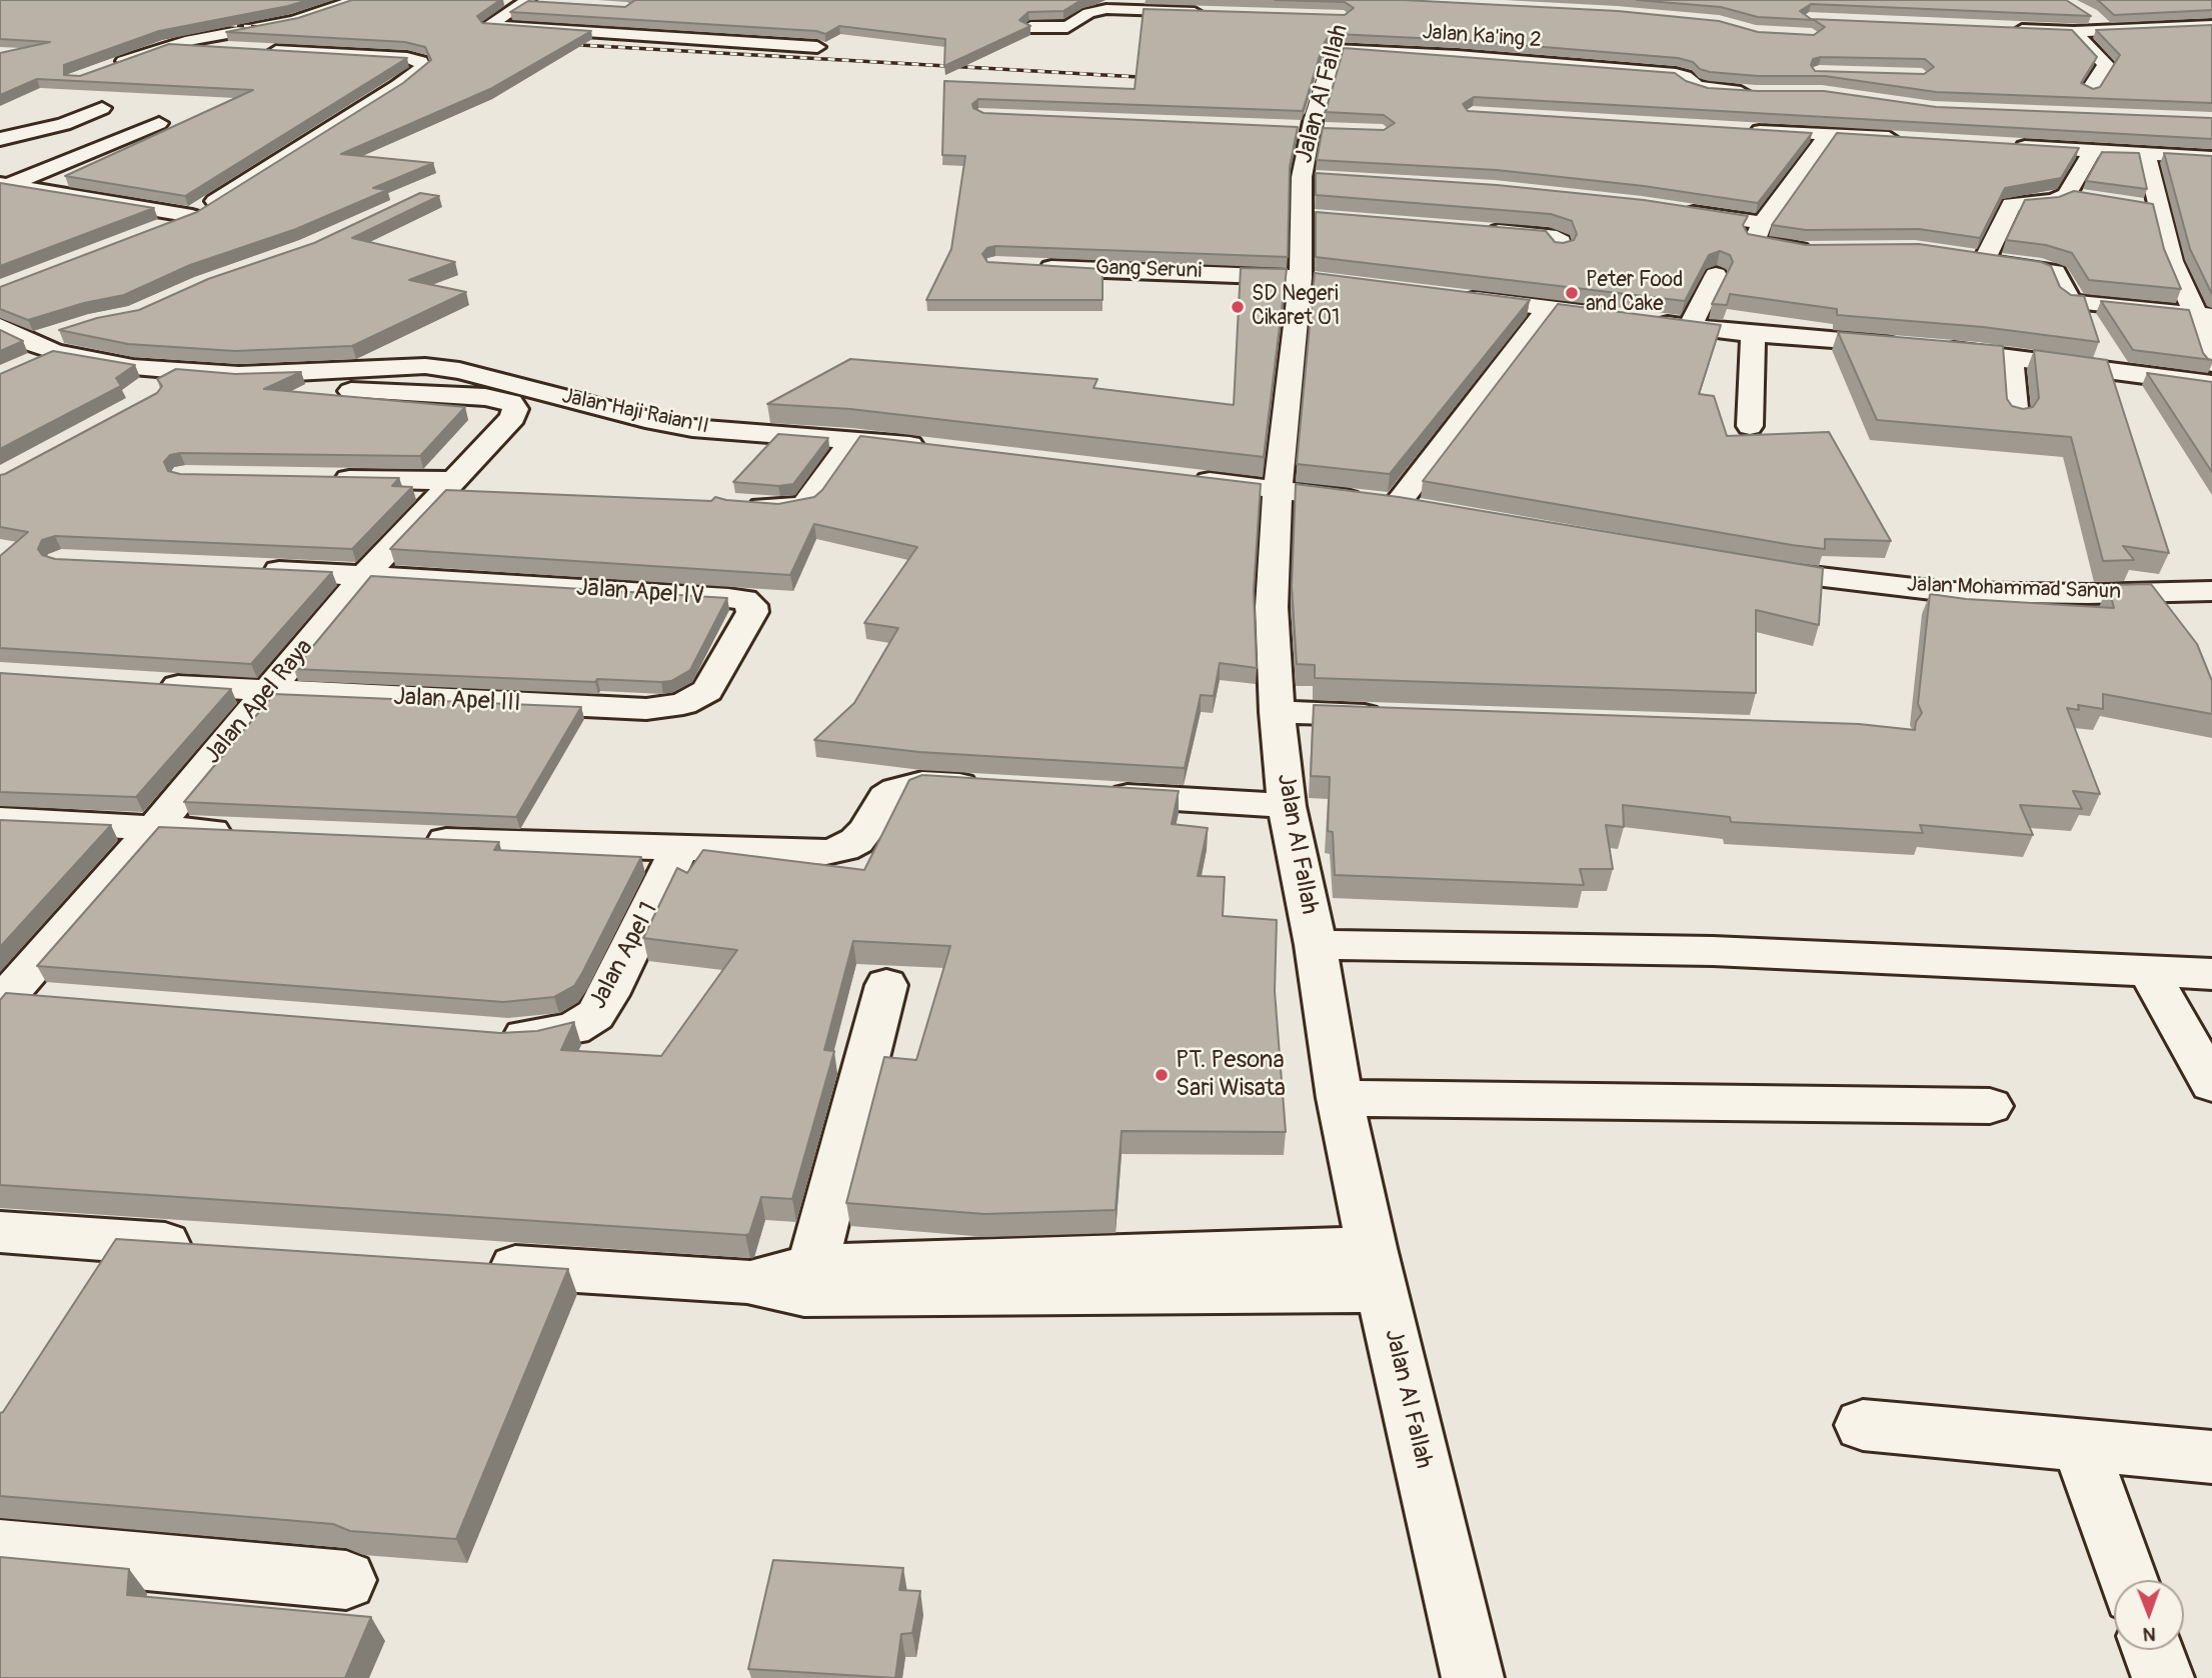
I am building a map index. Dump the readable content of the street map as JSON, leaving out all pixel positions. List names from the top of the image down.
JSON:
{
  "streets": {
    "street": [
      "Jalan Ka'ing 2",
      "Jalan Al Fallah",
      "Gang Seruni",
      "Jalan Haji Raian II",
      "Jalan Mohammad Sanun",
      "Jalan Apel IV",
      "Jalan Apel III",
      "Jalan Apel Raya",
      "Jalan Apel 1"
    ]
  },
  "crossings": [
    ["Jalan Ka'ing 2", "Jalan Al Fallah"],
    ["Jalan Al Fallah", "Gang Seruni"],
    ["Jalan Apel IV", "Jalan Apel III"],
    ["Jalan Apel IV", "Jalan Apel Raya"],
    ["Jalan Apel III", "Jalan Apel Raya"]
  ],
  "places": ["Peter Food and Cake", "SD Negeri Cikaret 01", "PT. Pesona Sari Wisata"],
  "north": "bottom"
}
